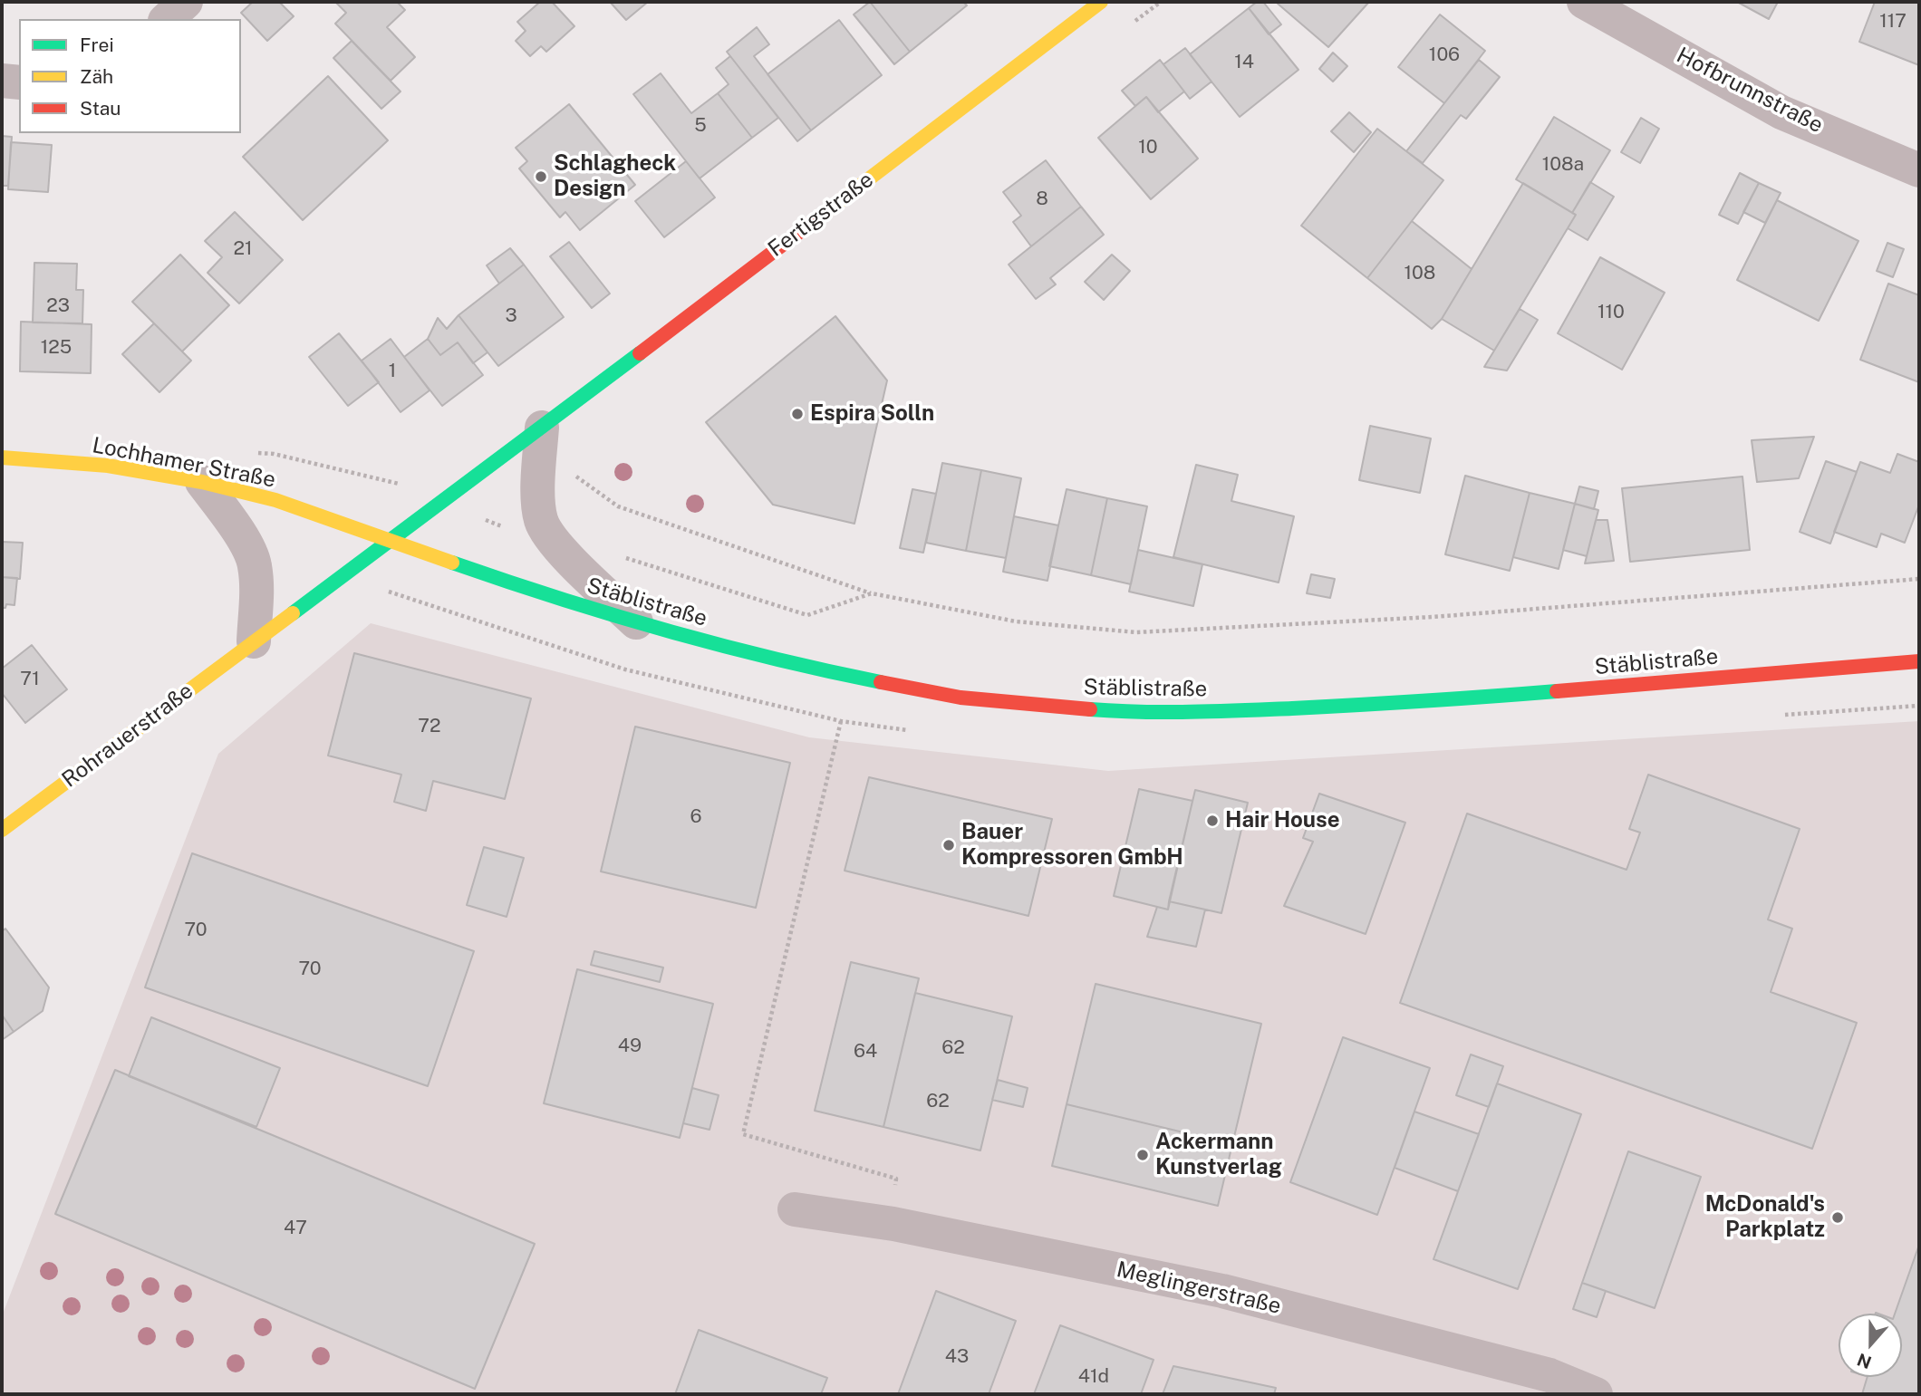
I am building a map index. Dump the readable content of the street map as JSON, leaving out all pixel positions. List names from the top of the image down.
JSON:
{
  "streets": {
    "main road": [
      "Fertigstraße",
      "Lochhamer Straße",
      "Stäblistraße",
      "Rohrauerstraße"
    ],
    "street": ["Hofbrunnstraße", "Meglingerstraße"]
  },
  "crossings": [
    ["Fertigstraße", "Lochhamer Straße"],
    ["Fertigstraße", "Stäblistraße"],
    ["Fertigstraße", "Rohrauerstraße"],
    ["Lochhamer Straße", "Stäblistraße"],
    ["Lochhamer Straße", "Rohrauerstraße"],
    ["Stäblistraße", "Rohrauerstraße"]
  ],
  "places": [
    "Schlagheck Design",
    "Espira Solln",
    "Hair House",
    "Bauer Kompressoren GmbH",
    "Ackermann Kunstverlag",
    "McDonald's Parkplatz"
  ],
  "house_numbers": [
    "117",
    "106",
    "14",
    "5",
    "10",
    "108a",
    "8",
    "21",
    "108",
    "23",
    "110",
    "3",
    "125",
    "1",
    "71",
    "72",
    "6",
    "70",
    "70",
    "49",
    "62",
    "64",
    "62",
    "47",
    "43",
    "41d"
  ],
  "legend": ["Frei", "Zäh", "Stau"],
  "north": "bottom"
}
